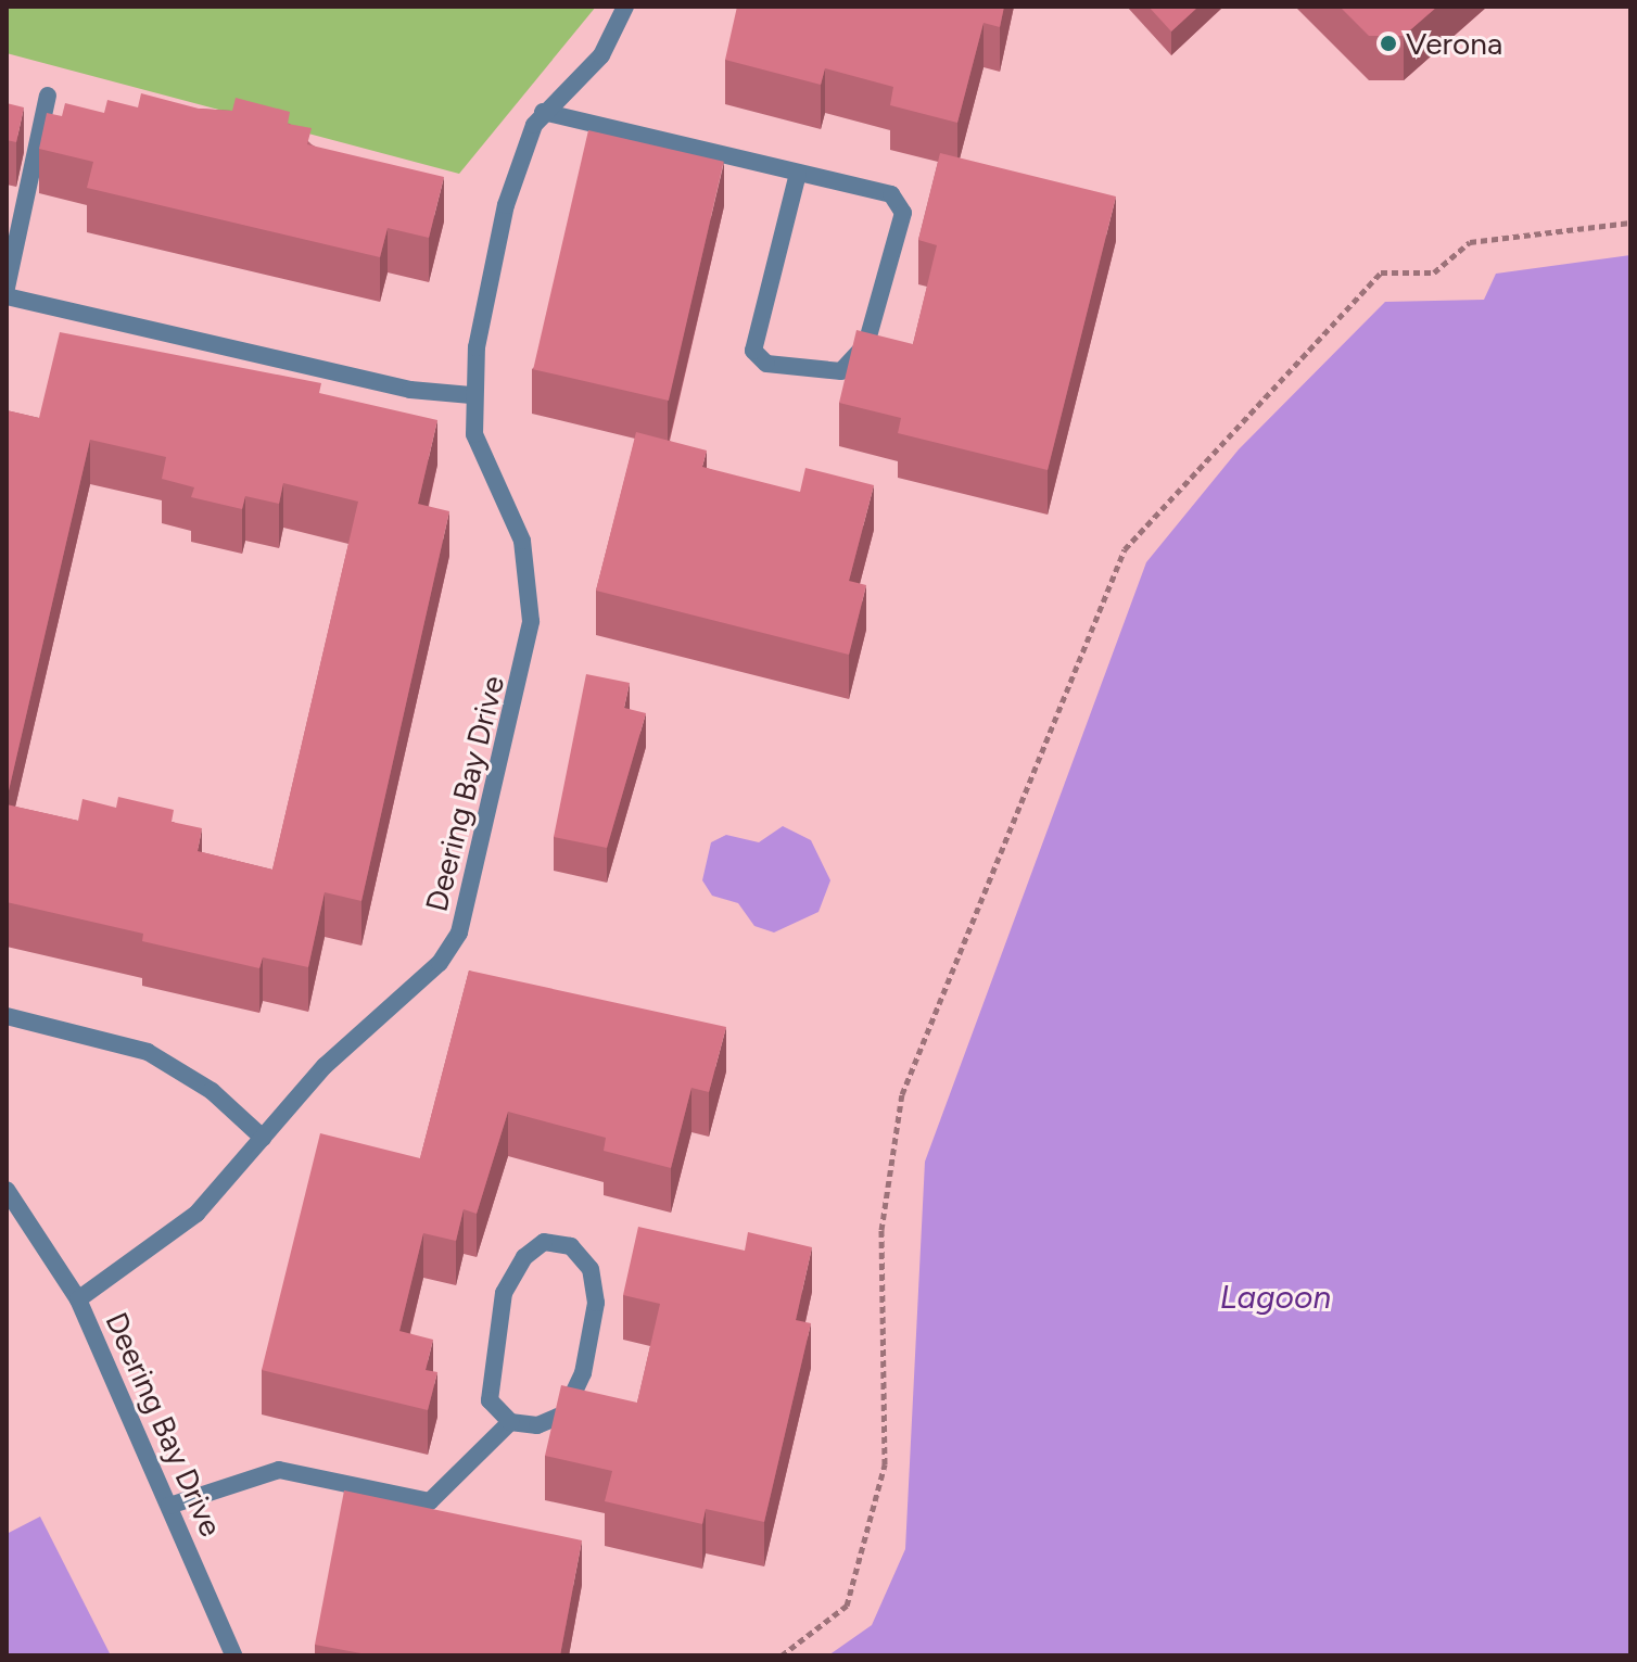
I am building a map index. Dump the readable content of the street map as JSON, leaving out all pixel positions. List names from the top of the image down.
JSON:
{
  "streets": {
    "street": ["Deering Bay Drive"]
  },
  "water": ["Lagoon"],
  "places": ["Verona"]
}
